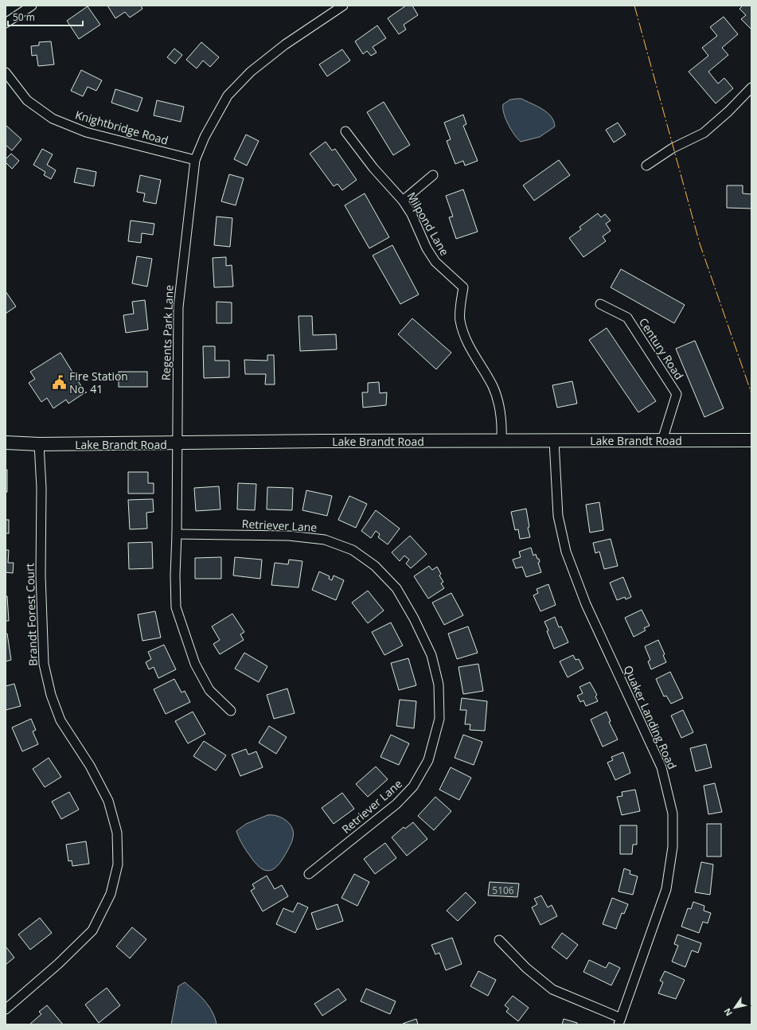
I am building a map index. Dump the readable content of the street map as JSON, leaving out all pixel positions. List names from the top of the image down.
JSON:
{
  "streets": {
    "street": [
      "Knightbridge Road",
      "Milpond Lane",
      "Regents Park Lane",
      "Century Road",
      "Lake Brandt Road",
      "Retriever Lane",
      "Brandt Forest Court",
      "Quaker Landing Road"
    ]
  },
  "crossings": [
    ["Knightbridge Road", "Regents Park Lane"],
    ["Milpond Lane", "Lake Brandt Road"],
    ["Regents Park Lane", "Lake Brandt Road"],
    ["Regents Park Lane", "Retriever Lane"],
    ["Century Road", "Lake Brandt Road"],
    ["Lake Brandt Road", "Brandt Forest Court"],
    ["Lake Brandt Road", "Quaker Landing Road"]
  ],
  "places": {
    "public building": ["Fire Station No. 41"]
  },
  "house_numbers": ["5106"],
  "scale_bar": "50 m",
  "north": "bottom left"
}
